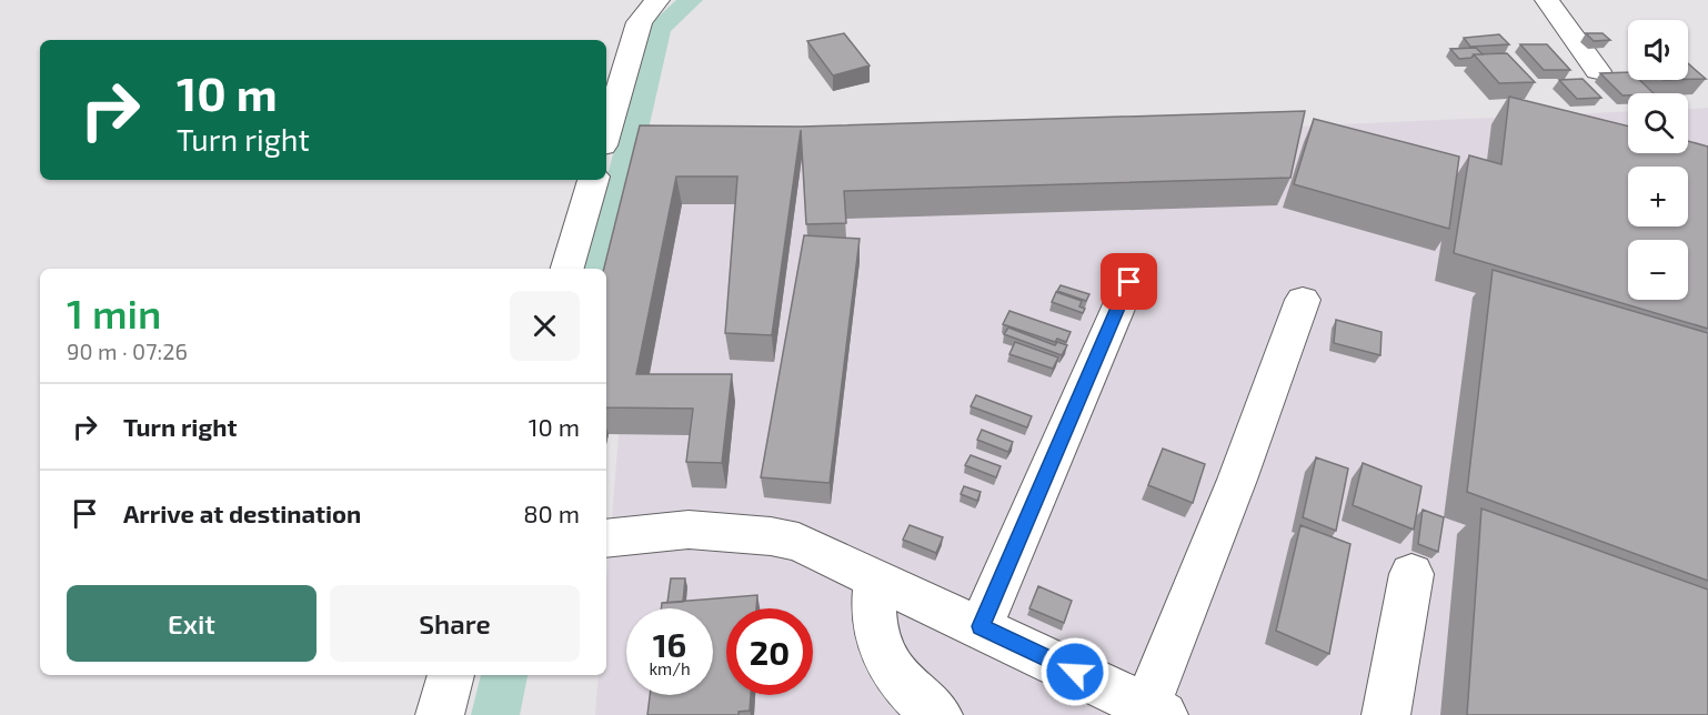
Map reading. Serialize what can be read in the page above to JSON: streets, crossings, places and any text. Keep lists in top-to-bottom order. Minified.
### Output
{"page":{"map_buttons":["+","−"],"turn":["10 m","Turn right"],"heading":["1 min","90 m · 07:26"],"list":[{"name":"Turn right","value":"10 m"},{"name":"Arrive at destination","value":"80 m"}],"buttons":["Exit","Share"],"speed":"16 km/h","limit":"20"}}
